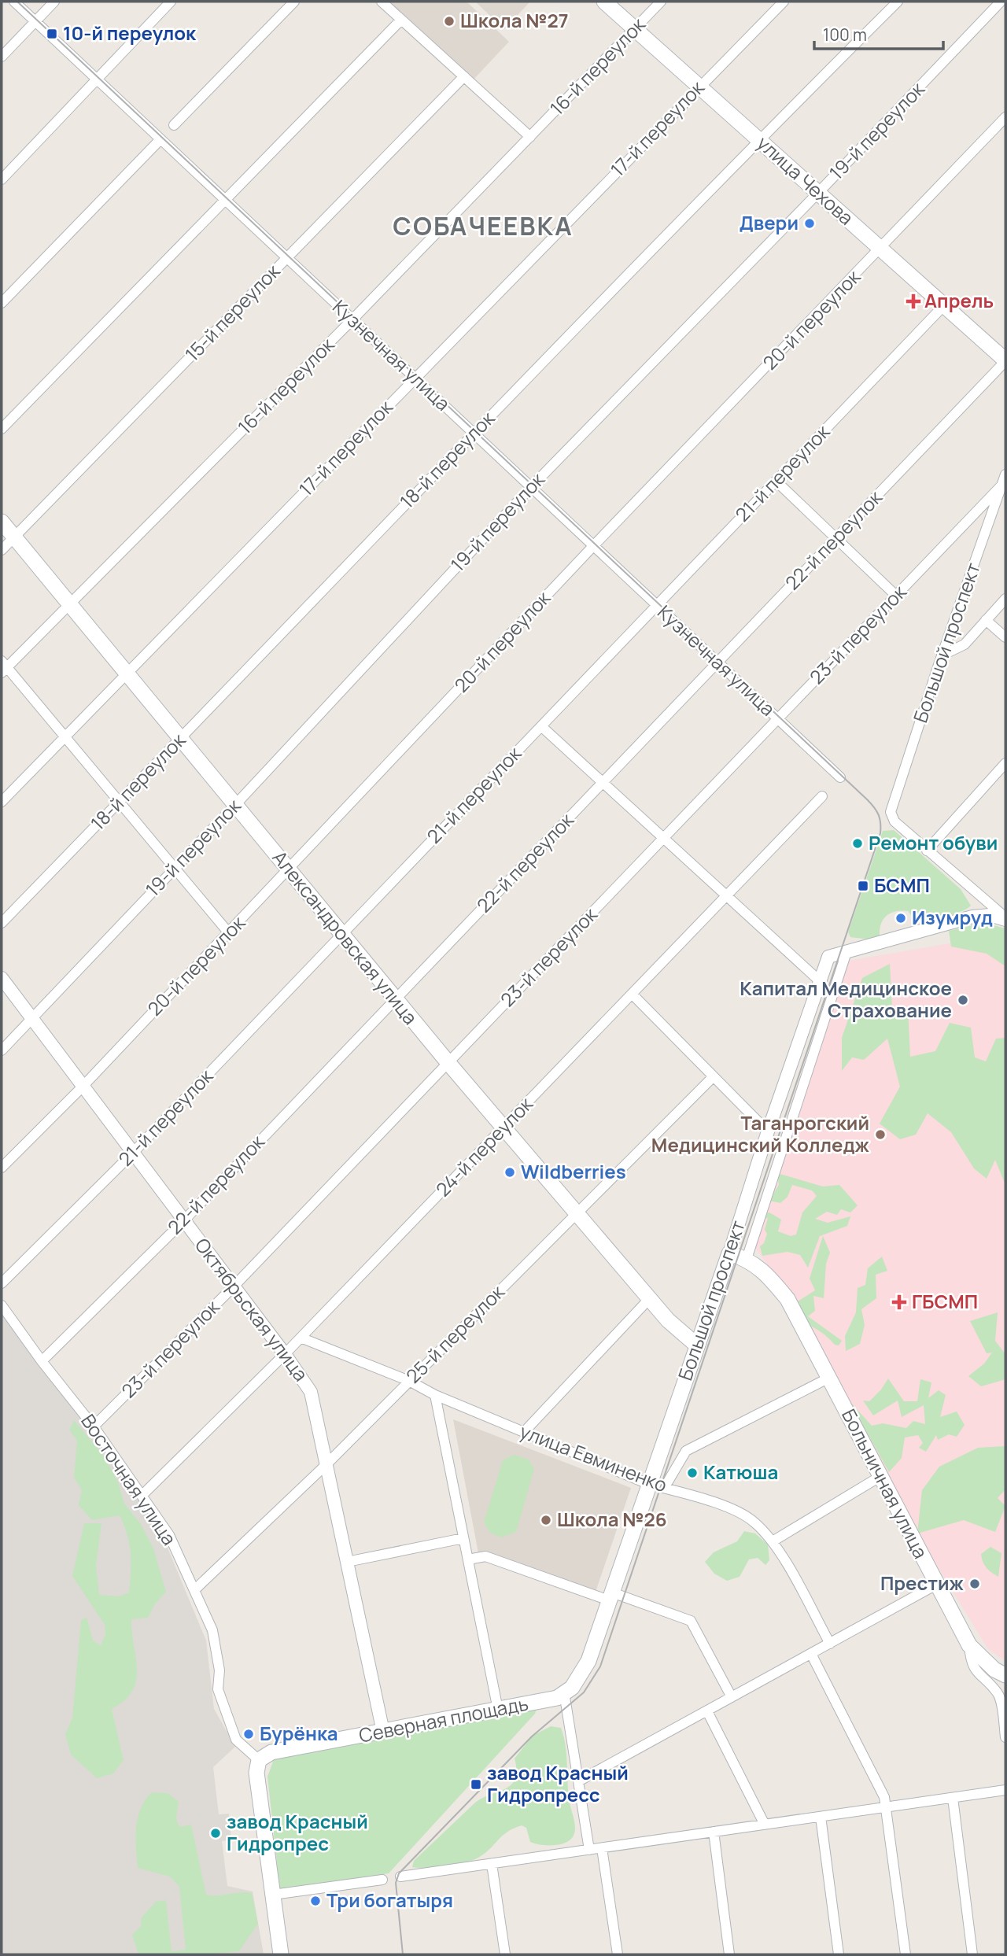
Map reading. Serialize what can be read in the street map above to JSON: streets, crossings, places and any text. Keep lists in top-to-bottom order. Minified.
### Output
{"streets":{"main road":["улица Чехова","Большой проспект","Александровская улица","Больничная улица","Северная площадь"],"street":["16-й переулок","17-й переулок","19-й переулок","15-й переулок","20-й переулок","Кузнечная улица","18-й переулок","21-й переулок","22-й переулок","23-й переулок","24-й переулок","Октябрьская улица","25-й переулок","улица Евминенко","Восточная улица"]},"crossings":[["16-й переулок","улица Чехова"],["16-й переулок","Кузнечная улица"],["16-й переулок","Александровская улица"],["17-й переулок","улица Чехова"],["17-й переулок","Кузнечная улица"],["17-й переулок","Александровская улица"],["19-й переулок","улица Чехова"],["19-й переулок","Кузнечная улица"],["19-й переулок","Александровская улица"],["19-й переулок","Октябрьская улица"],["улица Чехова","20-й переулок"],["улица Чехова","18-й переулок"],["улица Чехова","21-й переулок"],["улица Чехова","22-й переулок"],["15-й переулок","Кузнечная улица"],["15-й переулок","Александровская улица"],["20-й переулок","Кузнечная улица"],["20-й переулок","Александровская улица"],["20-й переулок","Октябрьская улица"],["Кузнечная улица","18-й переулок"],["Кузнечная улица","21-й переулок"],["Кузнечная улица","22-й переулок"],["Кузнечная улица","23-й переулок"],["18-й переулок","Александровская улица"],["21-й переулок","Александровская улица"],["21-й переулок","Октябрьская улица"],["22-й переулок","Александровская улица"],["22-й переулок","Октябрьская улица"],["22-й переулок","Восточная улица"],["23-й переулок","Большой проспект"],["23-й переулок","Александровская улица"],["23-й переулок","Октябрьская улица"],["23-й переулок","Восточная улица"],["Большой проспект","Александровская улица"],["Большой проспект","улица Евминенко"],["Большой проспект","Больничная улица"],["Большой проспект","Северная площадь"],["Александровская улица","24-й переулок"],["Александровская улица","25-й переулок"],["24-й переулок","Октябрьская улица"],["24-й переулок","улица Евминенко"],["24-й переулок","Восточная улица"],["Октябрьская улица","25-й переулок"],["Октябрьская улица","Северная площадь"],["25-й переулок","улица Евминенко"],["25-й переулок","Восточная улица"],["Восточная улица","Северная площадь"]],"districts":["СОБАЧЕЕВКА"],"places":{"other":["Школа №27","Двери","Ремонт обуви","Изумруд","Капитал Медицинское Страхование","Таганрогский Медицинский Колледж","Wildberries","Катюша","Школа №26","Престиж","Бурёнка","завод Красный Гидропрес","Три богатыря"],"transit":["10-й переулок","БСМП","завод Красный Гидропресс"],"health":["Апрель","ГБСМП"]},"scale_bar":"100 m"}
